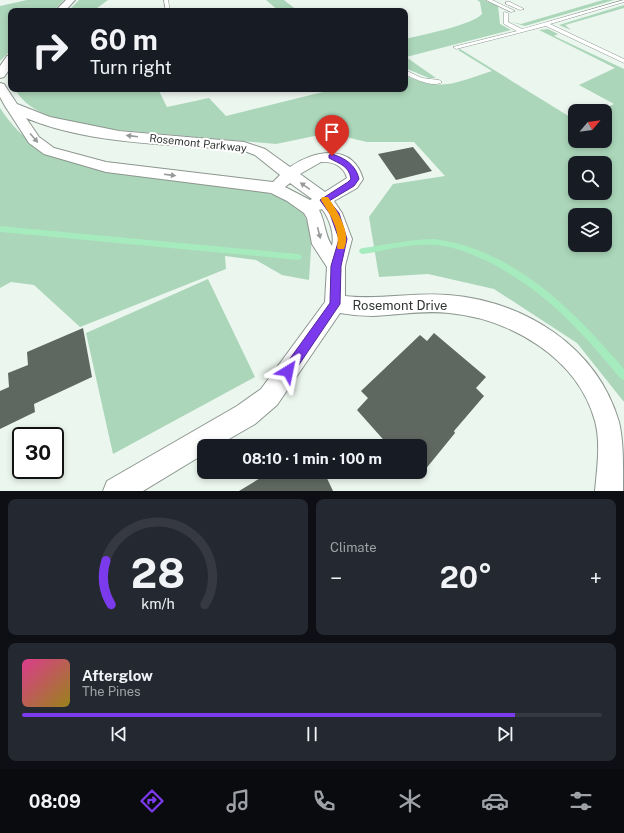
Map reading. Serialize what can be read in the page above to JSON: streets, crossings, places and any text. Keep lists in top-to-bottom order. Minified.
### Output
{"streets":{"street":["Rosemont Parkway","Rosemont Drive"]},"crossings":[["Rosemont Parkway","Rosemont Drive"]],"north":"top right","page":{"turn":["60 m","Turn right"],"limit":"30","trip":"08:10 · 1 min · 100 m","tile":"Climate","heat":["−","20°","+"],"song":["Afterglow","The Pines"],"tabs":"08:09","gauge":["28","km/h"]}}
